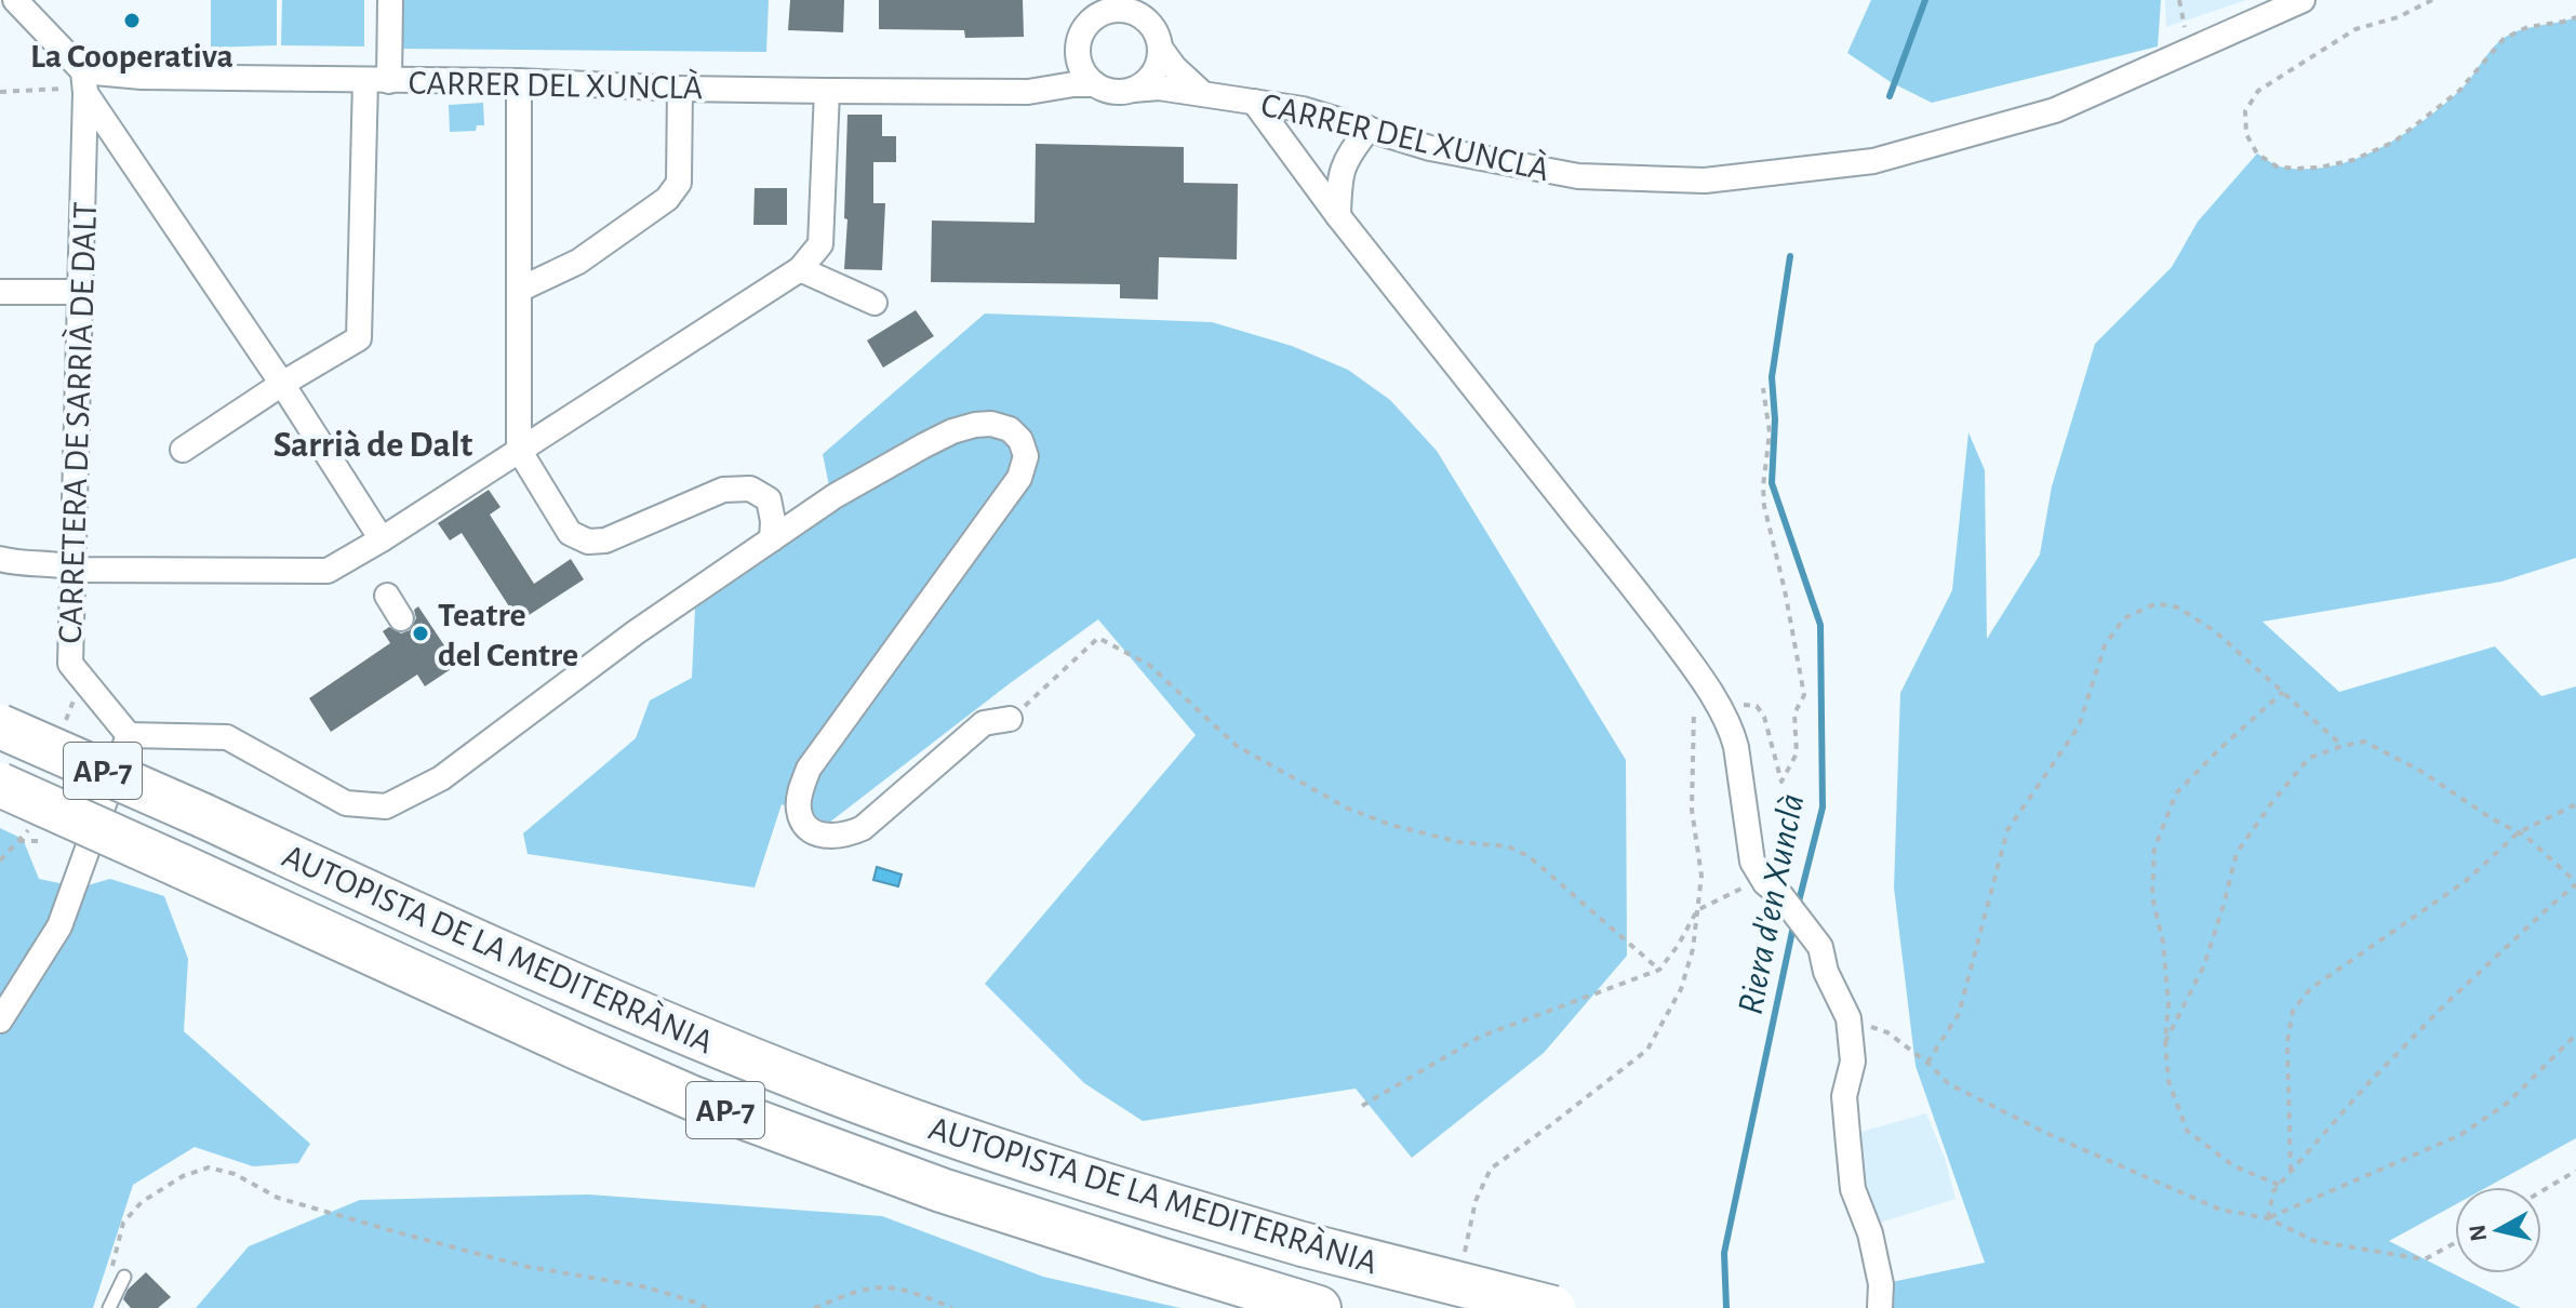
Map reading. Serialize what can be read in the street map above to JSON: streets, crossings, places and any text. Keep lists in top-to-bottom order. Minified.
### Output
{"streets":{"highway":["AP-7","AUTOPISTA DE LA MEDITERRÀNIA"],"street":["CARRER DEL XUNCLÀ","CARRETERA DE SARRIÀ DE DALT"]},"crossings":[["CARRER DEL XUNCLÀ","CARRETERA DE SARRIÀ DE DALT"]],"districts":["Sarrià de Dalt"],"water":["Riera d'en Xunclà"],"places":["La Cooperativa","Teatre del Centre"],"north":"left"}
